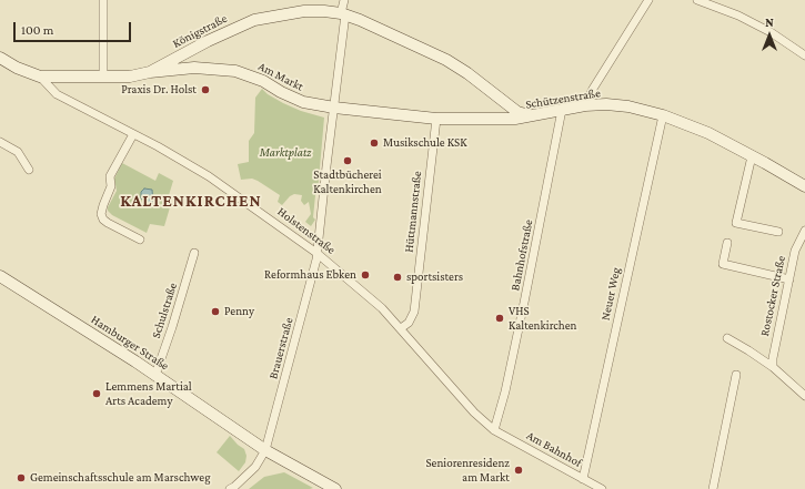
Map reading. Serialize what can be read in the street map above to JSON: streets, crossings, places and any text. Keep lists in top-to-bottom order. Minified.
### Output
{"streets":{"main road":["Königstraße","Am Markt","Schützenstraße","Holstenstraße","Hamburger Straße"],"street":["Hüttmannstraße","Bahnhofstraße","Neuer Weg","Rostocker Straße","Schulstraße","Brauerstraße","Am Bahnhof"]},"crossings":[["Königstraße","Am Markt"],["Königstraße","Schützenstraße"],["Königstraße","Holstenstraße"],["Am Markt","Schützenstraße"],["Schützenstraße","Hüttmannstraße"],["Schützenstraße","Bahnhofstraße"],["Schützenstraße","Neuer Weg"],["Hüttmannstraße","Holstenstraße"],["Holstenstraße","Bahnhofstraße"],["Holstenstraße","Brauerstraße"],["Holstenstraße","Am Bahnhof"],["Bahnhofstraße","Am Bahnhof"],["Neuer Weg","Am Bahnhof"],["Schulstraße","Hamburger Straße"],["Hamburger Straße","Brauerstraße"]],"districts":["KALTENKIRCHEN"],"parks":["Marktplatz"],"places":["Praxis Dr. Holst","Musikschule KSK","Stadtbücherei Kaltenkirchen","Reformhaus Ebken","sportsisters","Penny","VHS Kaltenkirchen","Lemmens Martial Arts Academy","Seniorenresidenz am Markt","Gemeinschaftsschule am Marschweg"],"scale_bar":"100 m","north":"top"}
